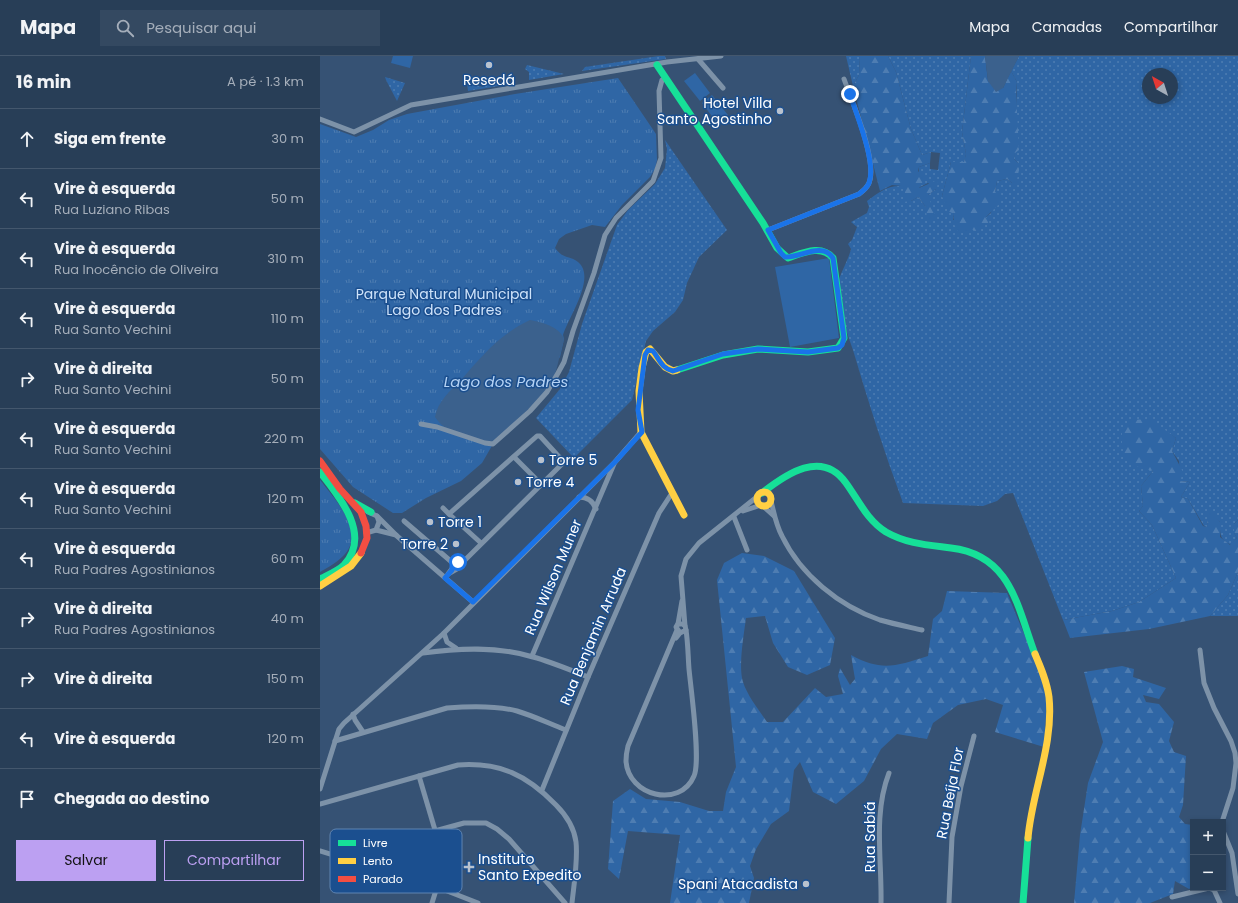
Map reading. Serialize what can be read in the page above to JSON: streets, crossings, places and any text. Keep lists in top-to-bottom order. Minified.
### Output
{"streets":{"street":["Rua Wilson Muner","Rua Benjamin Arruda","Rua Beíja Flor","Rua Sabiá"]},"water":["Lago dos Padres"],"parks":["Parque Natural Municipal Lago dos Padres"],"places":{"other":["Resedá","Hotel Villa Santo Agostinho","Torre 5","Torre 4","Torre 1","Torre 2","Spani Atacadista"],"health":["Instituto Santo Expedito"]},"legend":["Livre","Lento","Parado"],"north":"top left","page":{"header":"Mapa","search":"Pesquisar aqui","nav":["Mapa","Camadas","Compartilhar"],"heading":["16 min","A pé · 1.3 km"],"list":[["Siga em frente","30 m"],["Vire à esquerda","Rua Luziano Ribas","50 m"],["Vire à esquerda","Rua Inocêncio de Oliveira","310 m"],["Vire à esquerda","Rua Santo Vechini","110 m"],["Vire à direita","Rua Santo Vechini","50 m"],["Vire à esquerda","Rua Santo Vechini","220 m"],["Vire à esquerda","Rua Santo Vechini","120 m"],["Vire à esquerda","Rua Padres Agostinianos","60 m"],["Vire à direita","Rua Padres Agostinianos","40 m"],["Vire à direita","150 m"],["Vire à esquerda","120 m"],"Chegada ao destino"],"map_buttons":["+","−"],"buttons":["Salvar","Compartilhar"]}}
